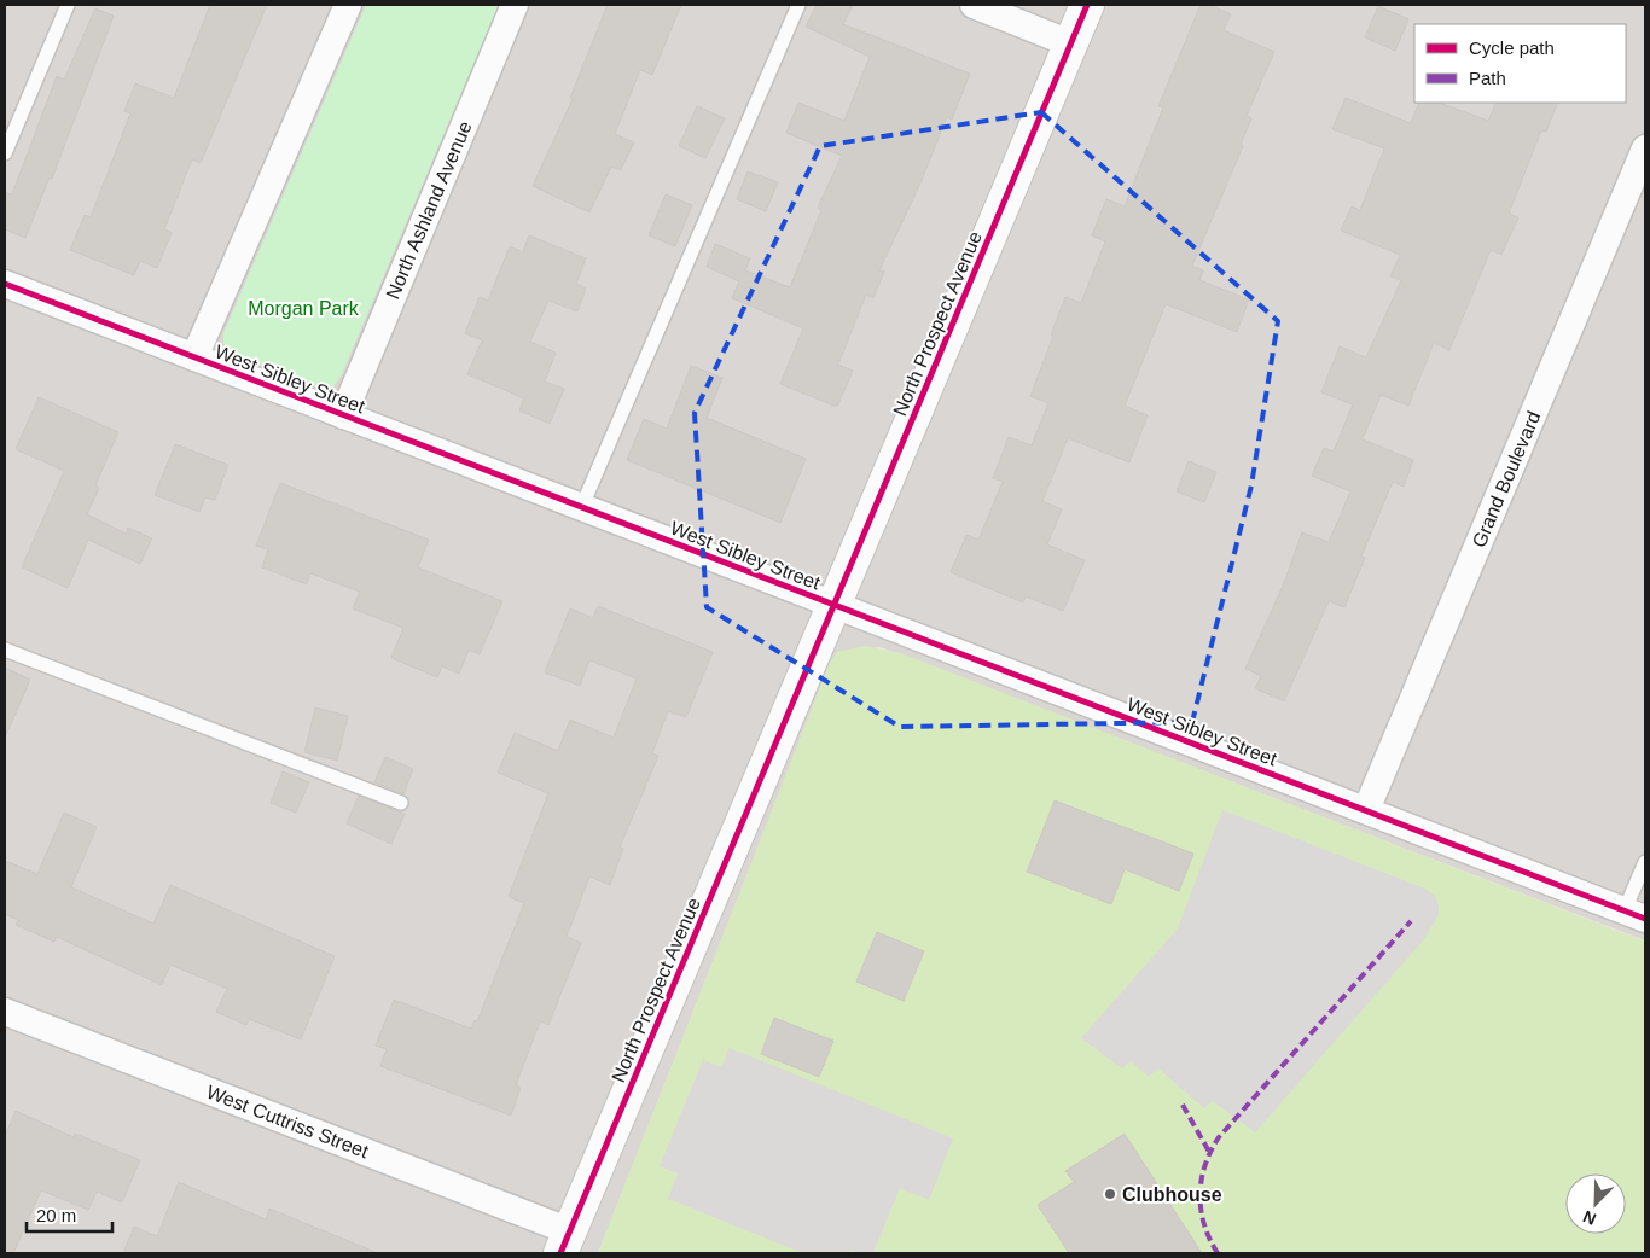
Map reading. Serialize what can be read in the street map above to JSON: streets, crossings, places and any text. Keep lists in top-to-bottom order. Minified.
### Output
{"streets":{"street":["North Ashland Avenue","North Prospect Avenue","West Sibley Street","Grand Boulevard","West Cuttriss Street"]},"crossings":[["North Ashland Avenue","West Sibley Street"],["North Prospect Avenue","West Sibley Street"],["North Prospect Avenue","West Cuttriss Street"],["West Sibley Street","Grand Boulevard"]],"parks":["Morgan Park"],"places":["Clubhouse"],"legend":["Cycle path","Path"],"scale_bar":"20 m","north":"bottom left"}
